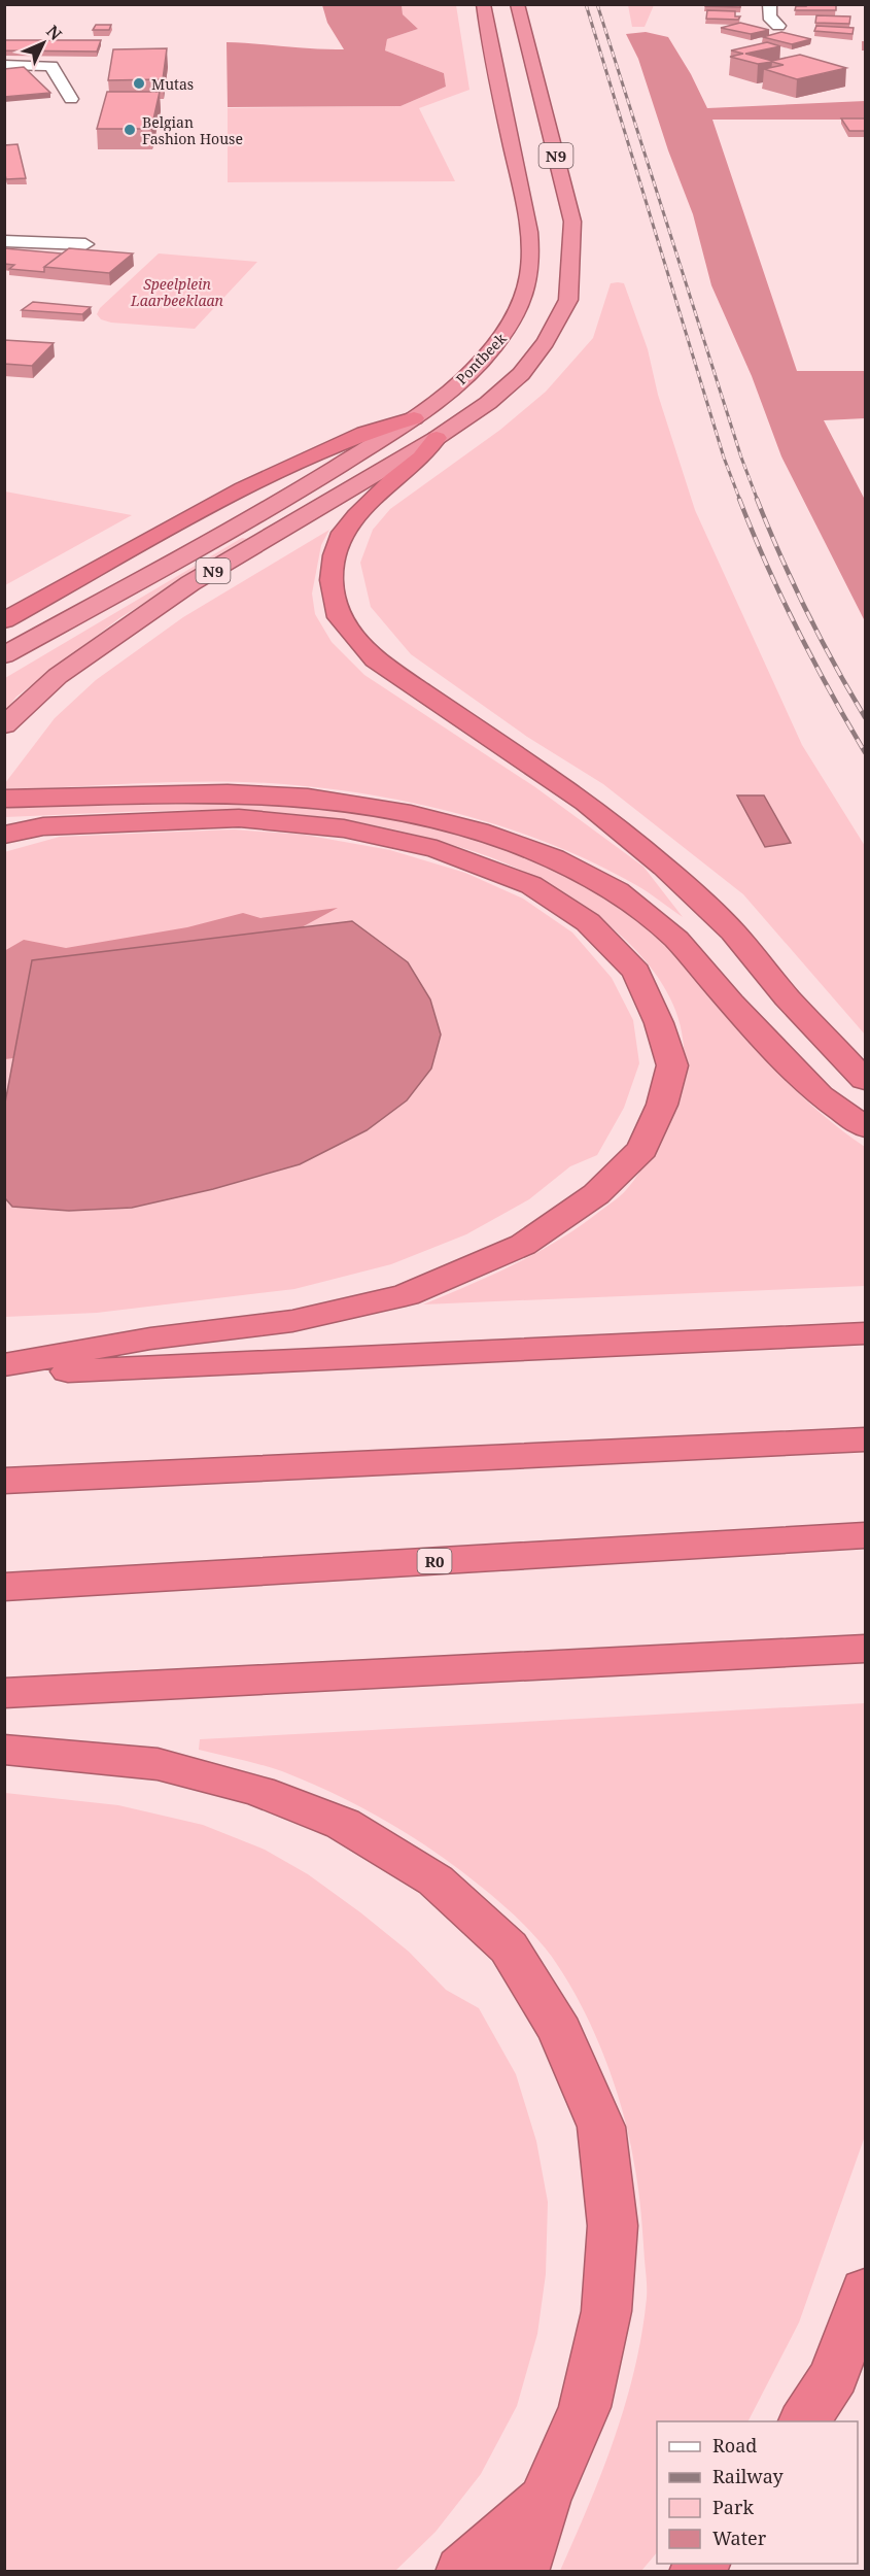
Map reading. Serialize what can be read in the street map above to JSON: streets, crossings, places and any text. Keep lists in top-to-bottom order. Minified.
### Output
{"streets":{"highway":["N9","Pontbeek","R0"]},"parks":["Speelplein Laarbeeklaan"],"places":["Mutas","Belgian Fashion House"],"legend":["Road","Railway","Park","Water"],"north":"top right"}
